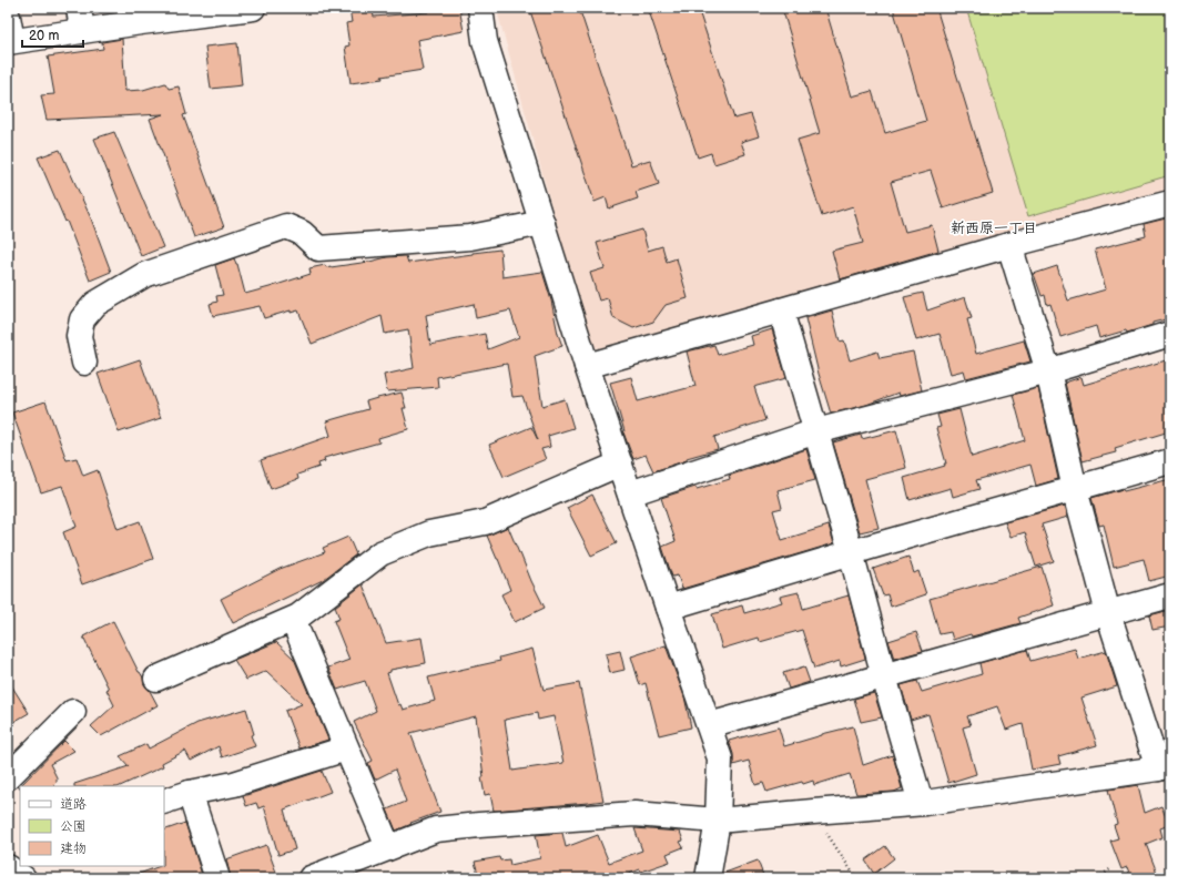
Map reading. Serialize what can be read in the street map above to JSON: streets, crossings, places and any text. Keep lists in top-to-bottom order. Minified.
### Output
{"districts":["新西原一丁目"],"legend":["道路","公園","建物"],"scale_bar":"20 m"}
